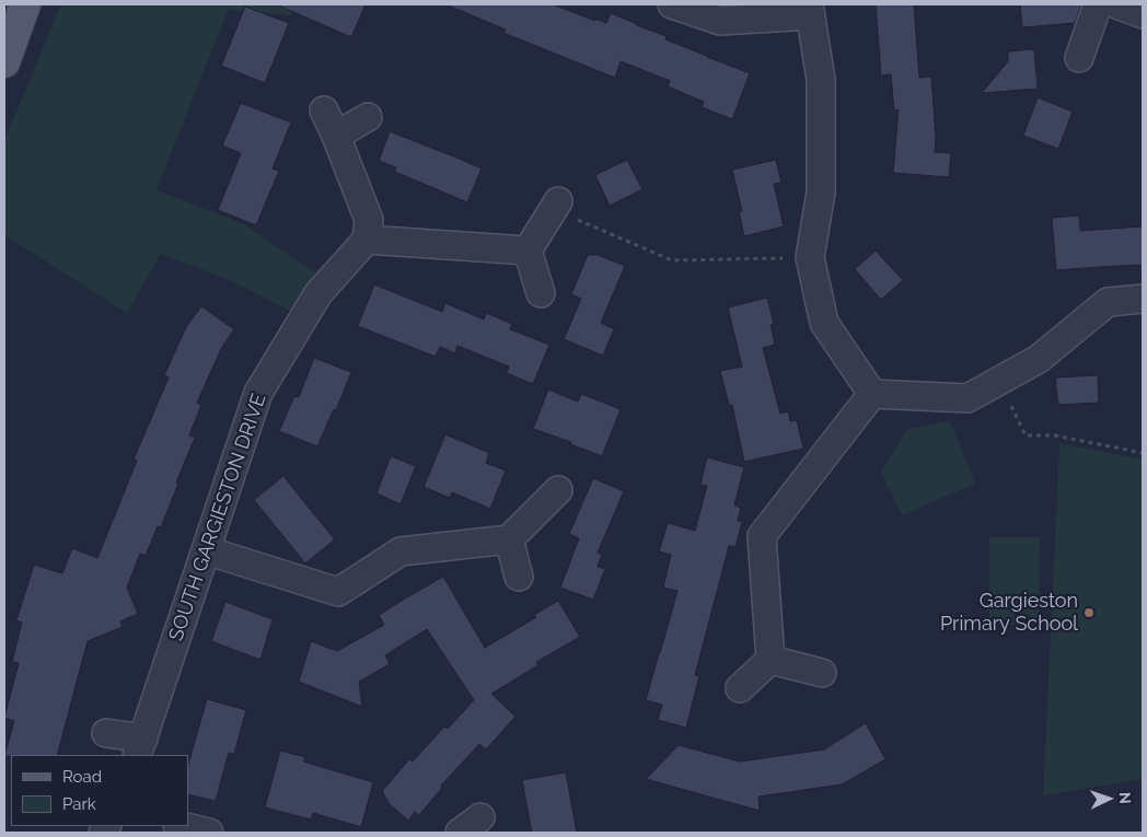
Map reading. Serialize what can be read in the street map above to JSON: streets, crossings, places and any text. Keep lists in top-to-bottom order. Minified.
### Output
{"streets":{"street":["SOUTH GARGIESTON DRIVE"]},"places":["Gargieston Primary School"],"legend":["Road","Park"],"north":"right"}
